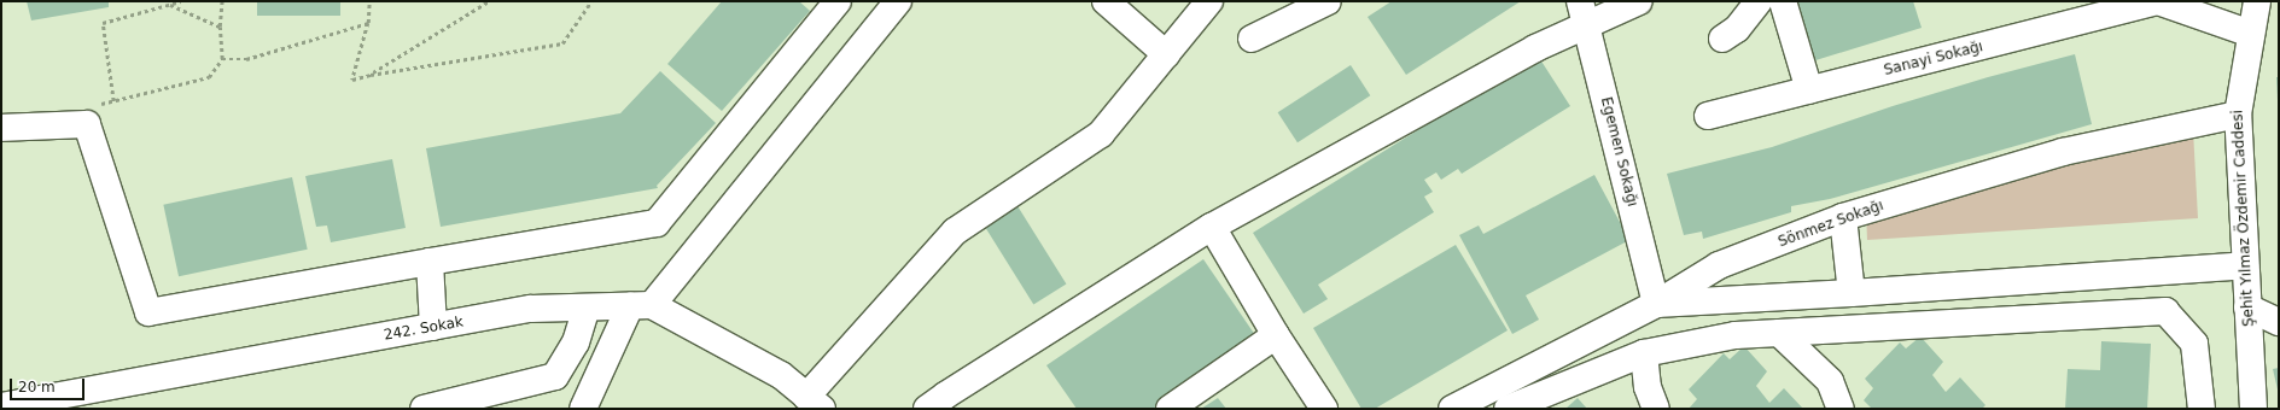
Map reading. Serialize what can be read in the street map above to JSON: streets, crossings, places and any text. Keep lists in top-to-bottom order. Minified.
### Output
{"streets":{"street":["Sanayi Sokağı","Egemen Sokağı","Şehit Yılmaz Özdemir Caddesi","Sönmez Sokağı","242. Sokak"]},"crossings":[["Egemen Sokağı","Sönmez Sokağı"],["Şehit Yılmaz Özdemir Caddesi","Sönmez Sokağı"]],"scale_bar":"20 m"}
